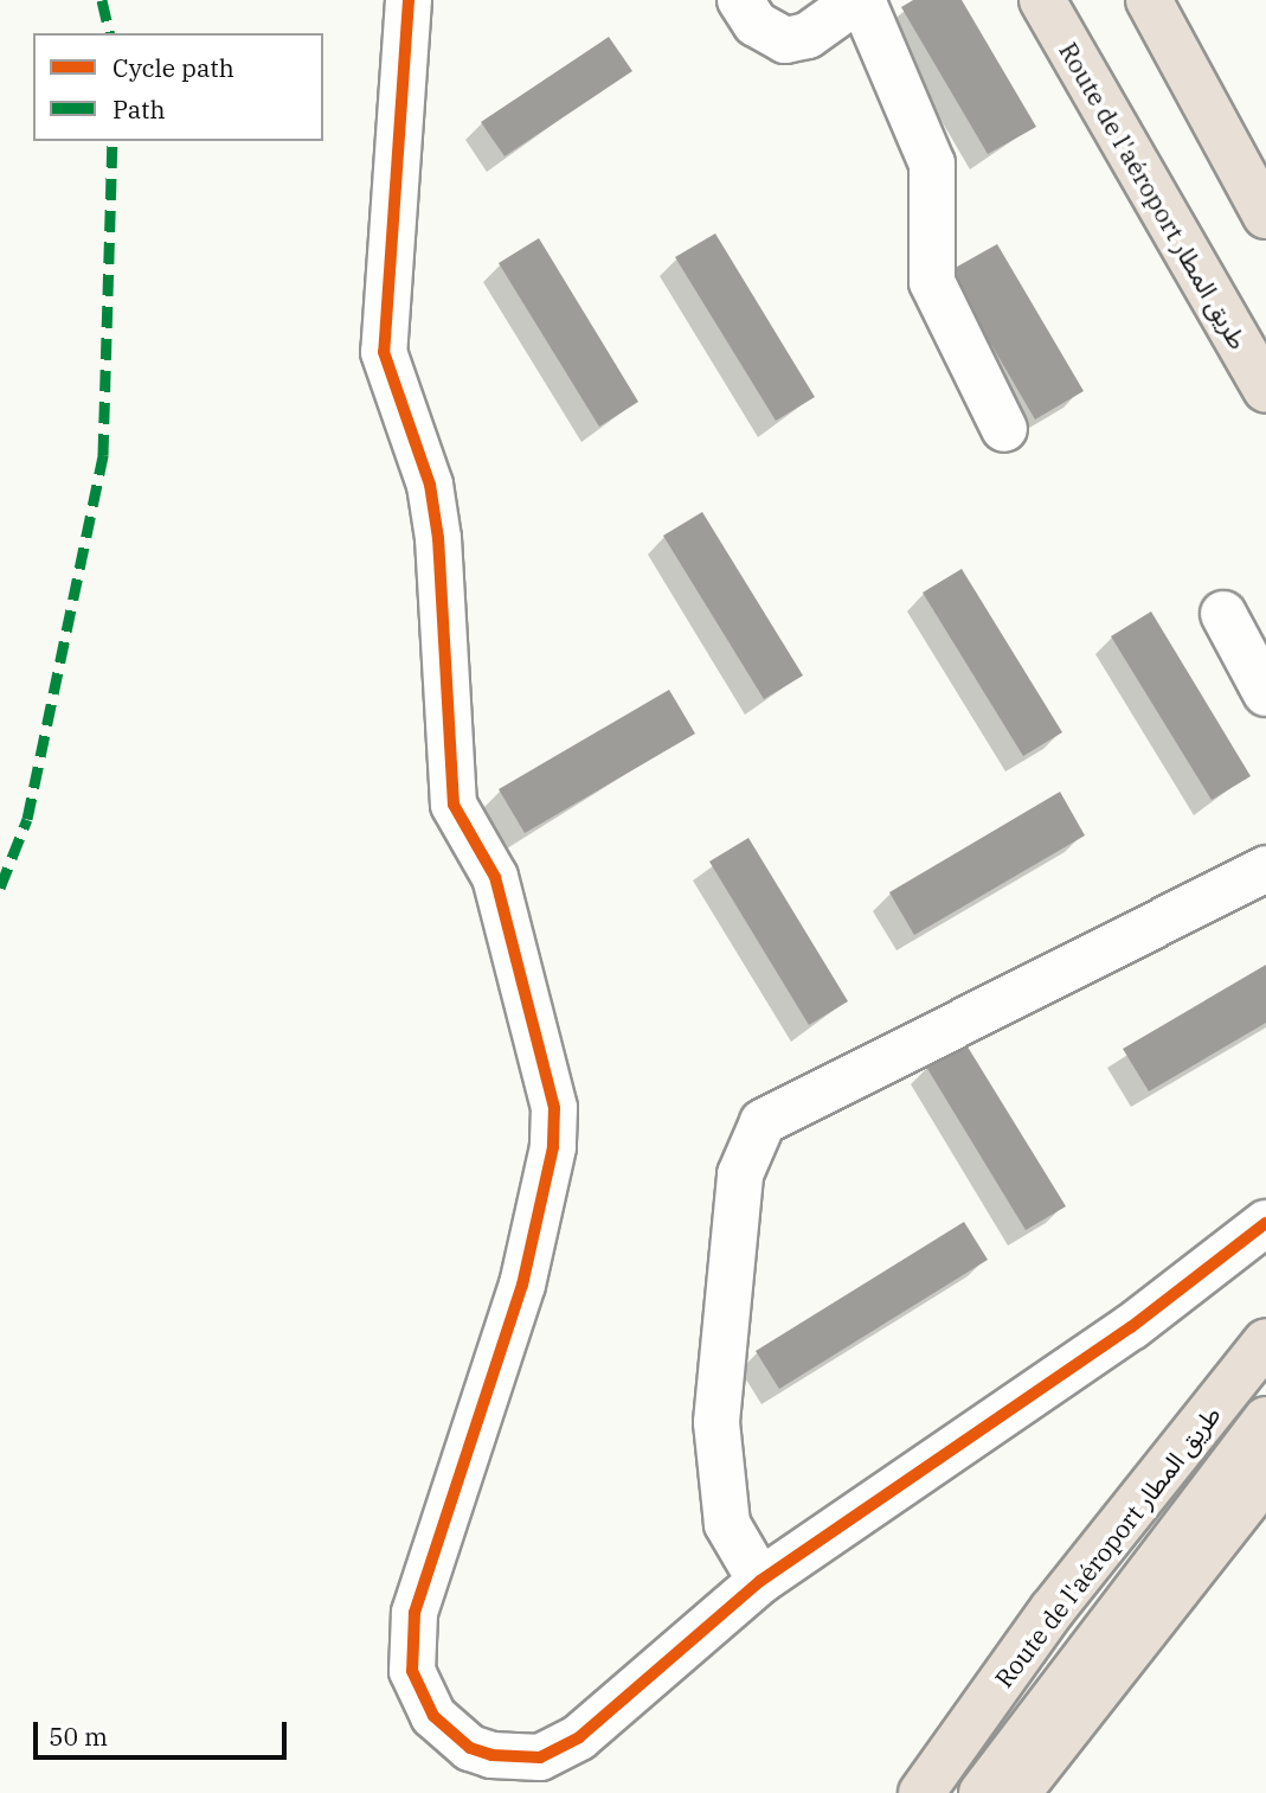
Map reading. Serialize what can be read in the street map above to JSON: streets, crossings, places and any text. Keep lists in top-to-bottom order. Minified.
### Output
{"streets":{"highway":["Route de l'aéroport طريق المطار"]},"legend":["Cycle path","Path"],"scale_bar":"50 m"}
